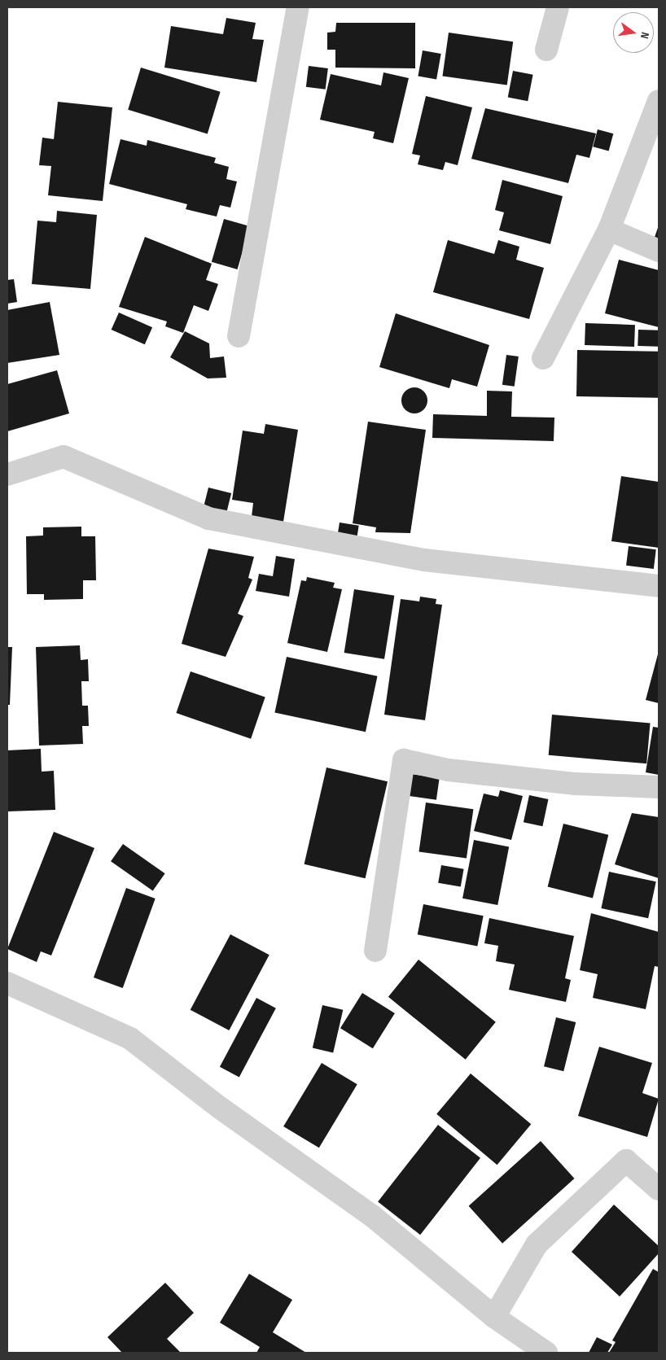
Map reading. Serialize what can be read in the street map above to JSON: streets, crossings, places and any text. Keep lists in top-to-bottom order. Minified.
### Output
{"north":"right"}
